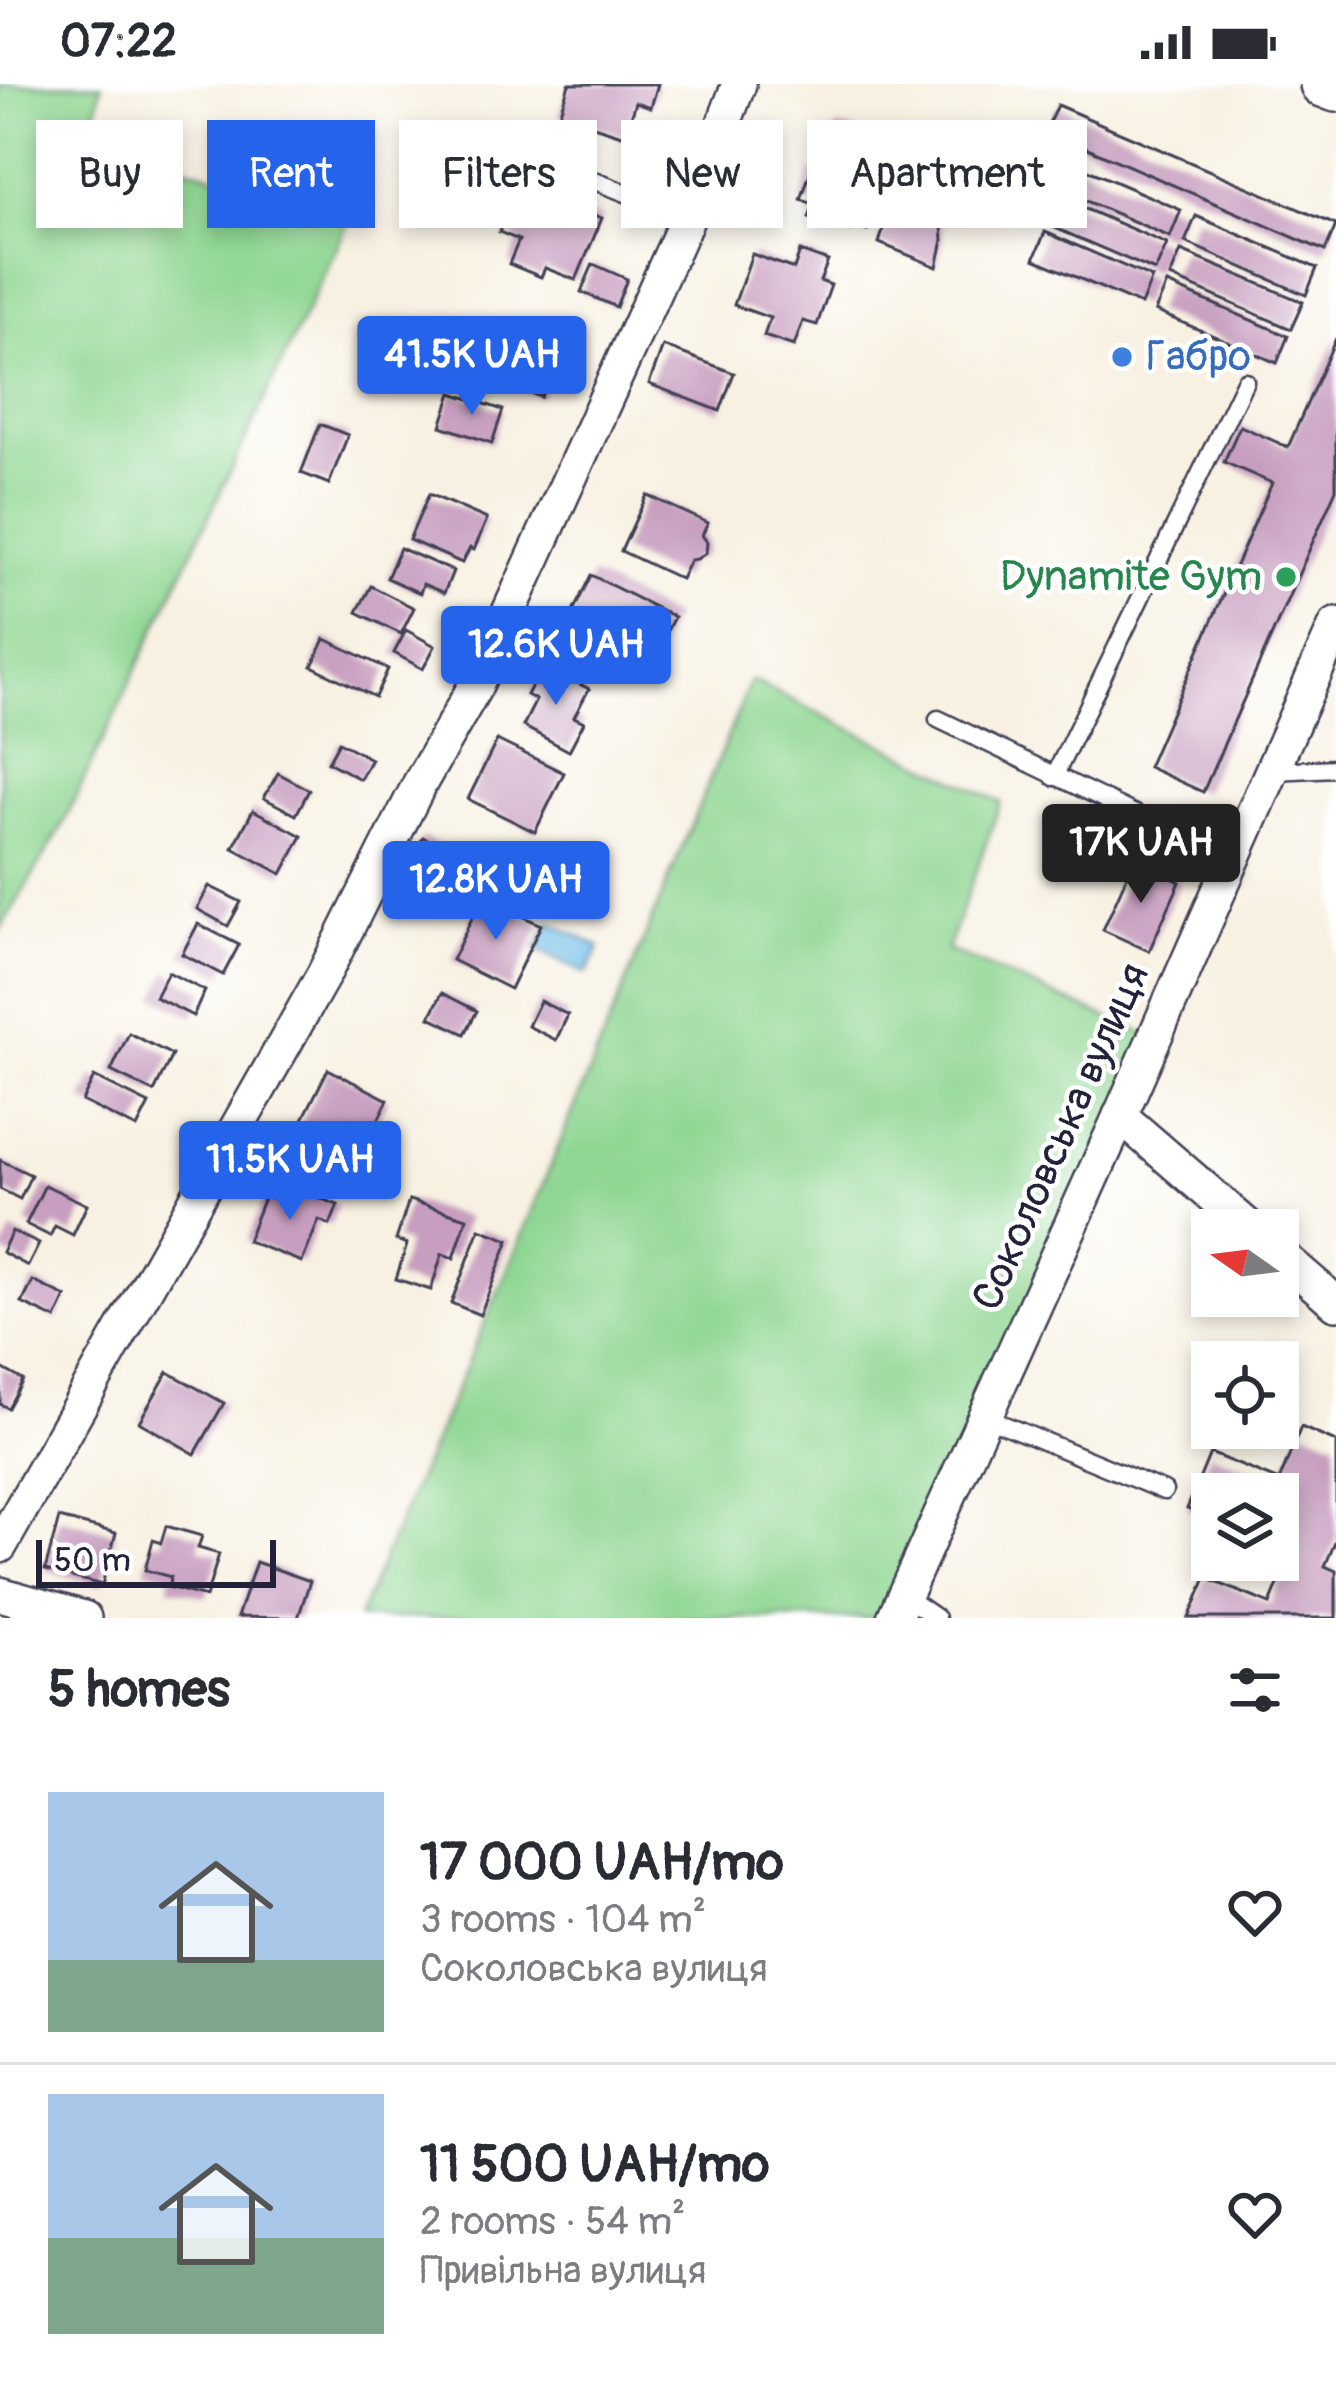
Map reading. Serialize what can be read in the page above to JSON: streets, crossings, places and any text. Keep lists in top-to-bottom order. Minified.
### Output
{"streets":{"street":["Соколовська вулиця"]},"places":["Габро","Dynamite Gym"],"scale_bar":"50 m","north":"left","page":{"status":"07:22","chip":["Buy","Rent","Filters","New","Apartment"],"price":["41.5K UAH","12.6K UAH","17K UAH","12.8K UAH","11.5K UAH"],"scale":"50 m","heading":"5 homes","list":[{"name":"17 000 UAH/mo","note":"3 rooms · 104 m² · Соколовська вулиця"},{"name":"11 500 UAH/mo","note":"2 rooms · 54 m² · Привільна вулиця"}]}}
